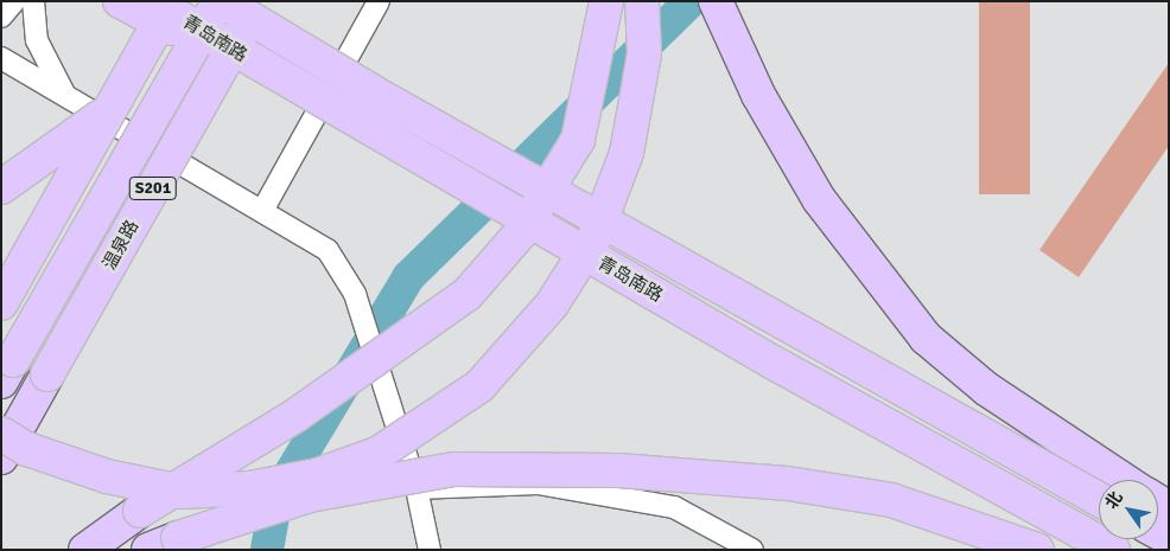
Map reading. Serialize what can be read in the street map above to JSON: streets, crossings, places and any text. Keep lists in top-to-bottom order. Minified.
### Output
{"streets":{"main road":["青岛南路","S201","温泉路"]},"crossings":[["青岛南路","温泉路"]],"north":"top left"}
